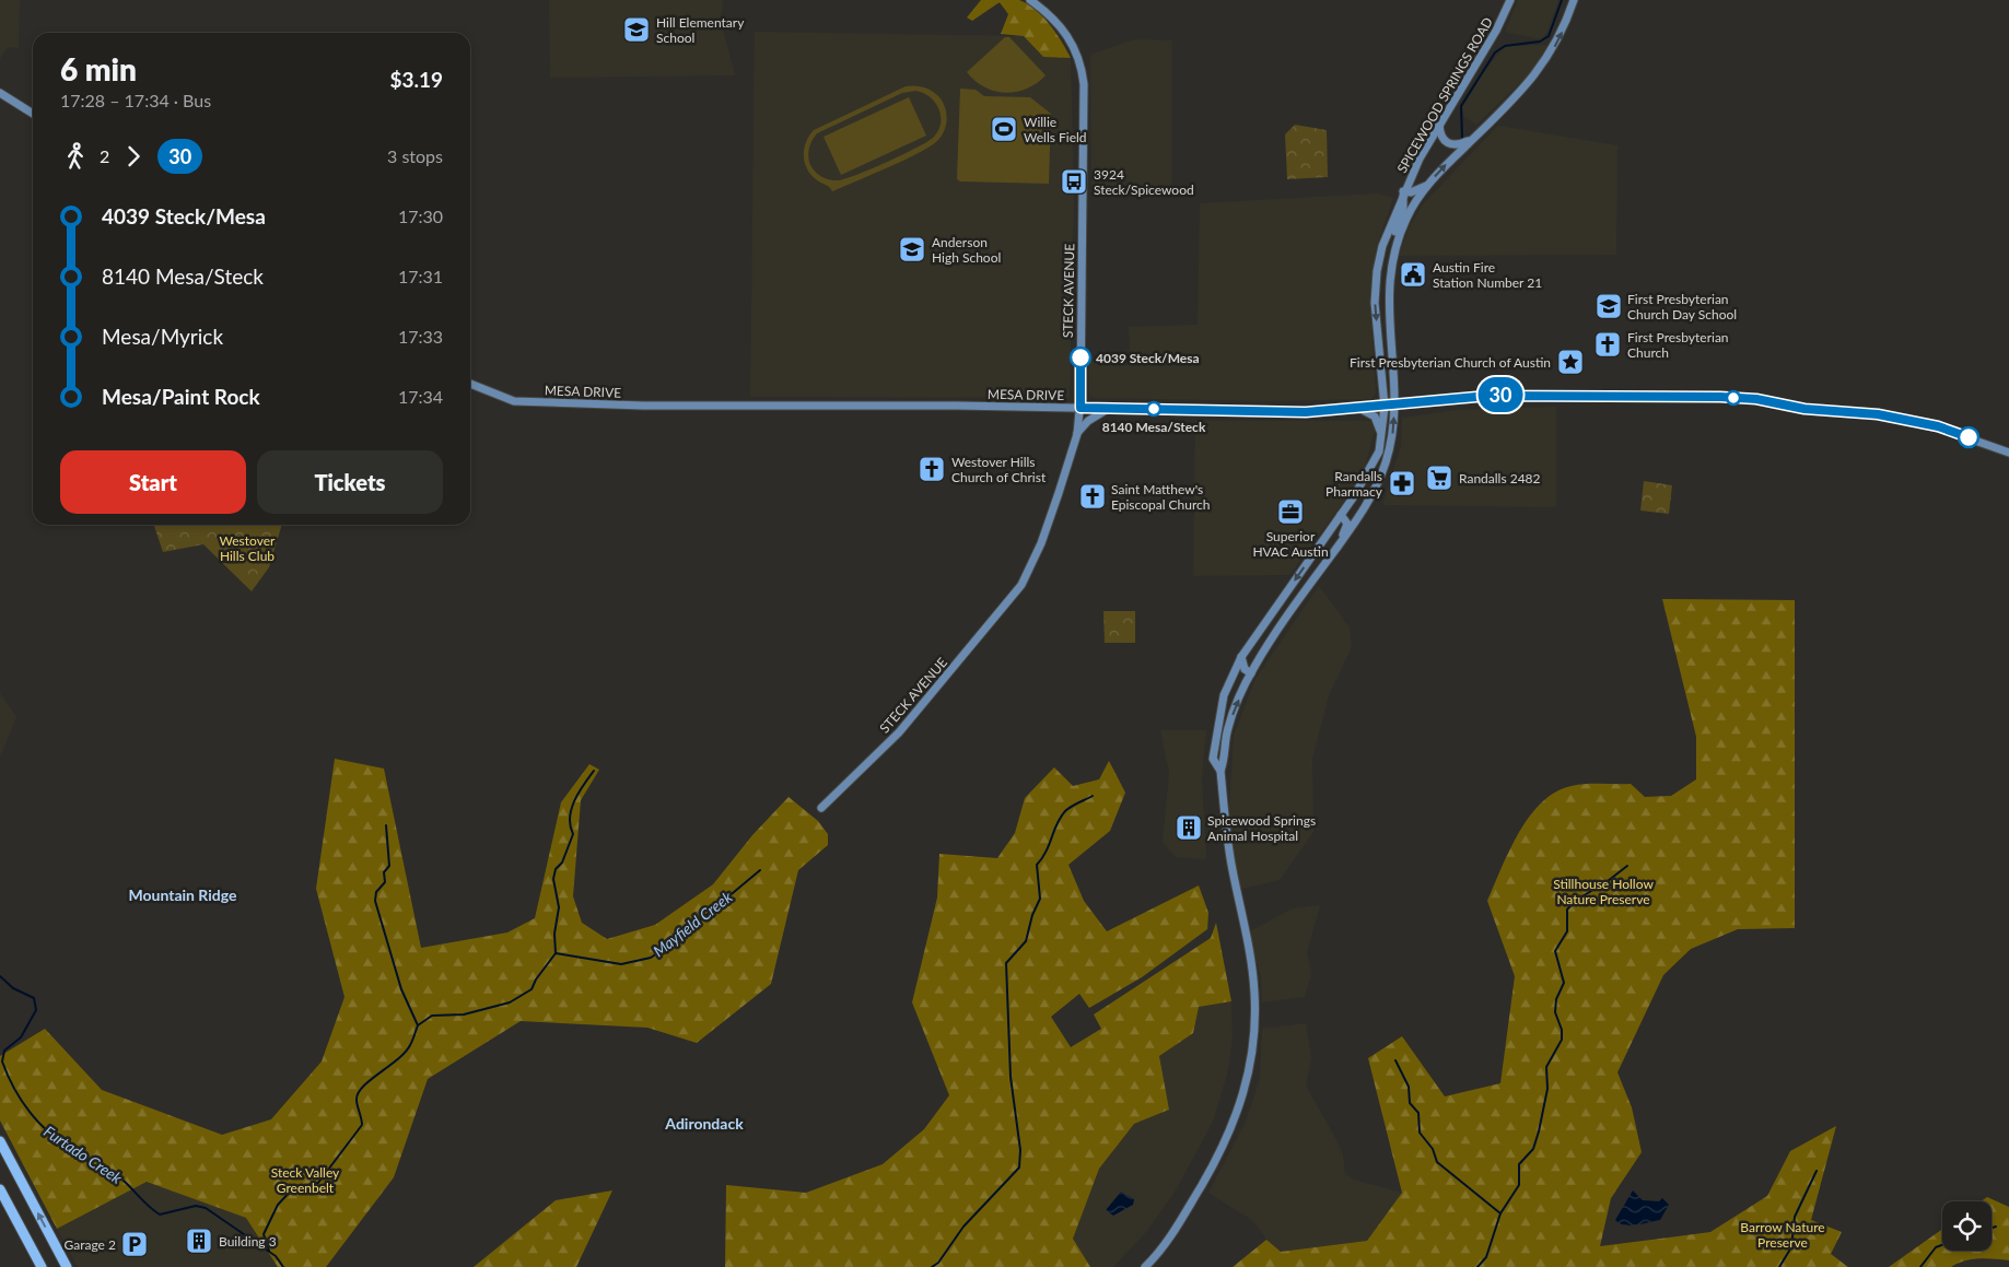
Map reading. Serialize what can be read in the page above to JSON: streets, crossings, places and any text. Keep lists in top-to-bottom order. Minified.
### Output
{"streets":{"street":["SPICEWOOD SPRINGS ROAD","STECK AVENUE","MESA DRIVE"]},"crossings":[["SPICEWOOD SPRINGS ROAD","MESA DRIVE"],["STECK AVENUE","MESA DRIVE"]],"districts":["Mountain Ridge","Adirondack"],"water":["Mayfield Creek","Furtado Creek"],"parks":["Westover Hills Club","Stillhouse Hollow Nature Preserve","Steck Valley Greenbelt","Barrow Nature Preserve"],"places":{"school or university":["Hill Elementary School","Anderson High School","First Presbyterian Church Day School"],"sports":["Willie Wells Field"],"bus stop":["3924 Steck/Spicewood"],"public building":["Austin Fire Station Number 21"],"church":["First Presbyterian Church","Westover Hills Church of Christ","Saint Matthew's Episcopal Church"],"other":["4039 Steck/Mesa","8140 Mesa/Steck"],"place":["First Presbyterian Church of Austin"],"supermarket":["Randalls 2482"],"pharmacy":["Randalls Pharmacy"],"office":["Superior HVAC Austin"],"building":["Spicewood Springs Animal Hospital","Building 3"],"parking":["Garage 2"]},"lines":["bus line 30"],"page":{"on_map":"30","heading":["6 min","17:28 – 17:34 · Bus","$3.19"],"legs":["2","30","3 stops"],"list":[{"name":"4039 Steck/Mesa","value":"17:30"},{"name":"8140 Mesa/Steck","value":"17:31"},{"name":"Mesa/Myrick","value":"17:33"},{"name":"Mesa/Paint Rock","value":"17:34"}],"buttons":["Start","Tickets"]}}
